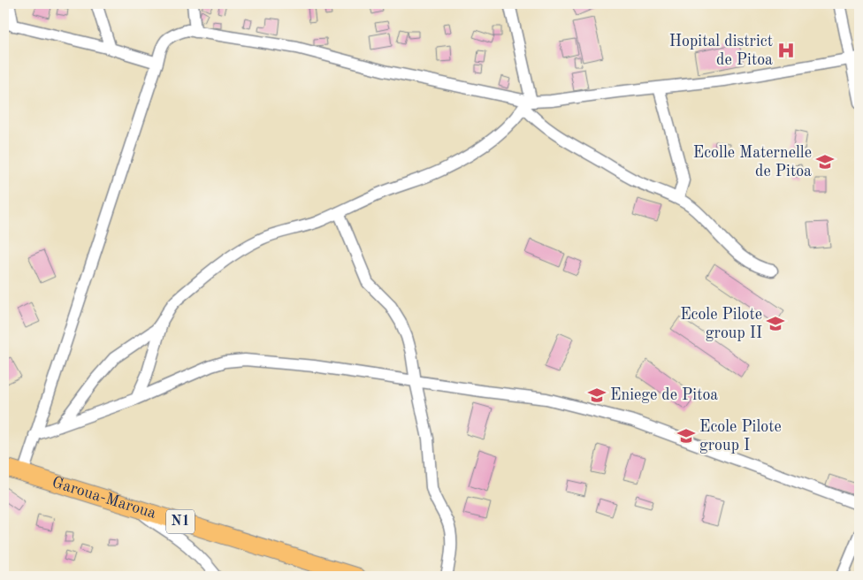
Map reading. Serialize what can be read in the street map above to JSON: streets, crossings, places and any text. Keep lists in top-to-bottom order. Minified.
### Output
{"streets":{"highway":["Garoua-Maroua","N1"]},"places":{"hospital":["Hopital district de Pitoa"],"school or university":["Ecolle Maternelle de Pitoa","Ecole Pilote group II","Eniege de Pitoa","Ecole Pilote group I"]}}
